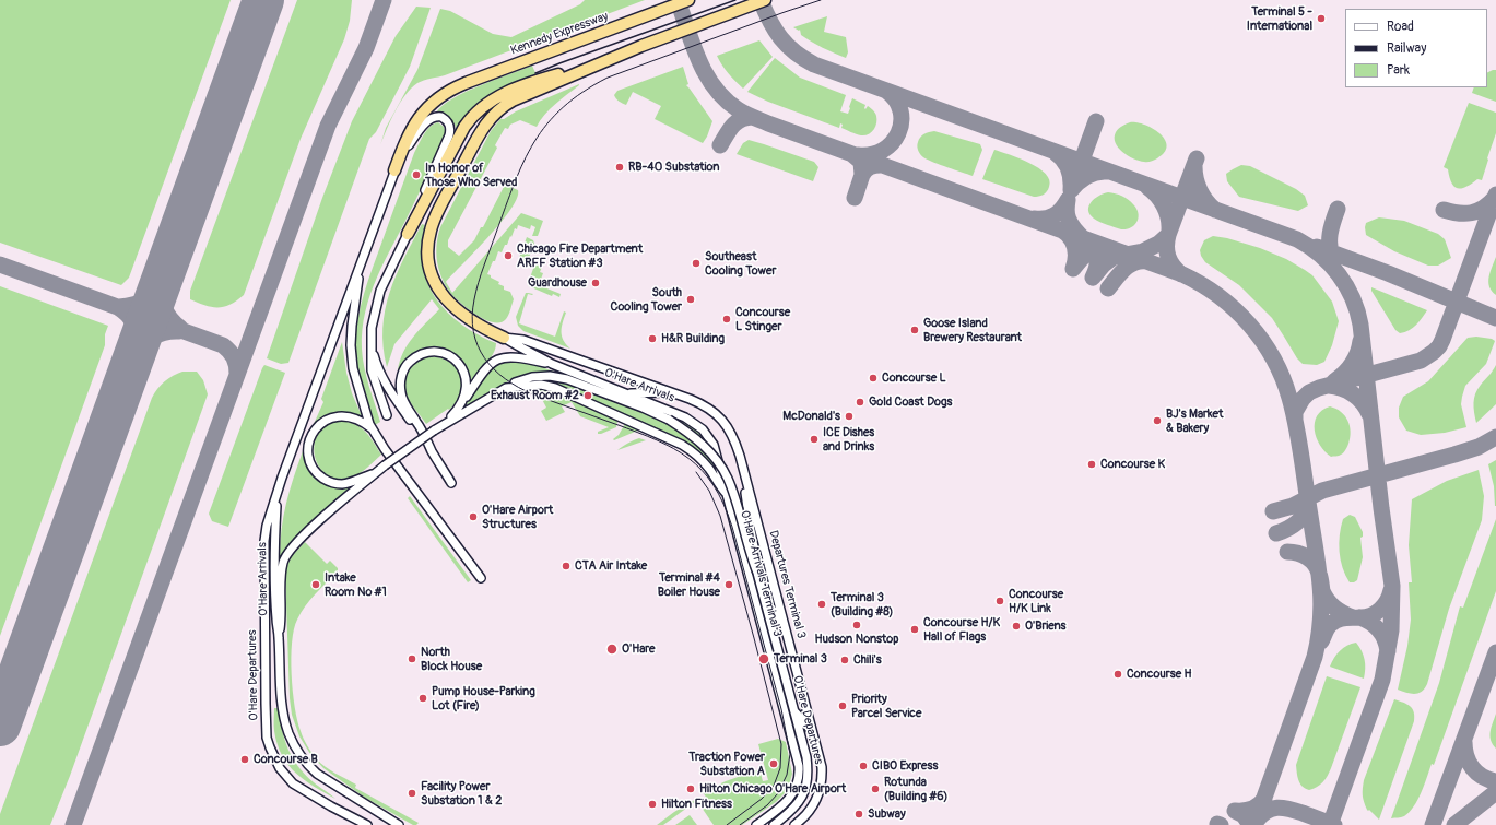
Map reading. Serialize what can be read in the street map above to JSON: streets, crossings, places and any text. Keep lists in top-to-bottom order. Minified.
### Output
{"streets":{"highway":["Kennedy Expressway"],"street":["O'Hare Arrivals","O'Hare Arrivals Terminal 3","Departures Terminal 3","O'Hare Departures"]},"crossings":[["O'Hare Arrivals","O'Hare Arrivals Terminal 3"],["O'Hare Arrivals","O'Hare Departures"],["Departures Terminal 3","O'Hare Departures"]],"places":["Terminal 5 - International","RB-40 Substation","In Honor of Those Who Served","Chicago Fire Department ARFF Station #3","Southeast Cooling Tower","Guardhouse","South Cooling Tower","Concourse L Stinger","Goose Island Brewery Restaurant","H&R Building","Concourse L","Exhaust Room #2","Gold Coast Dogs","McDonald's","BJ's Market & Bakery","ICE Dishes and Drinks","Concourse K","O'Hare Airport Structures","CTA Air Intake","Intake Room No #1","Terminal #4 Boiler House","Concourse H/K Link","Terminal 3 (Building #8)","Hudson Nonstop","O'Briens","Concourse H/K Hall of Flags","O'Hare","North Block House","Terminal 3","Chili's","Concourse H","Pump House-Parking Lot (Fire)","Priority Parcel Service","Concourse B","Traction Power Substation A","CIBO Express","Hilton Chicago O'Hare Airport","Rotunda (Building #6)","Facility Power Substation 1 & 2","Hilton Fitness","Subway"],"legend":["Road","Railway","Park"]}
